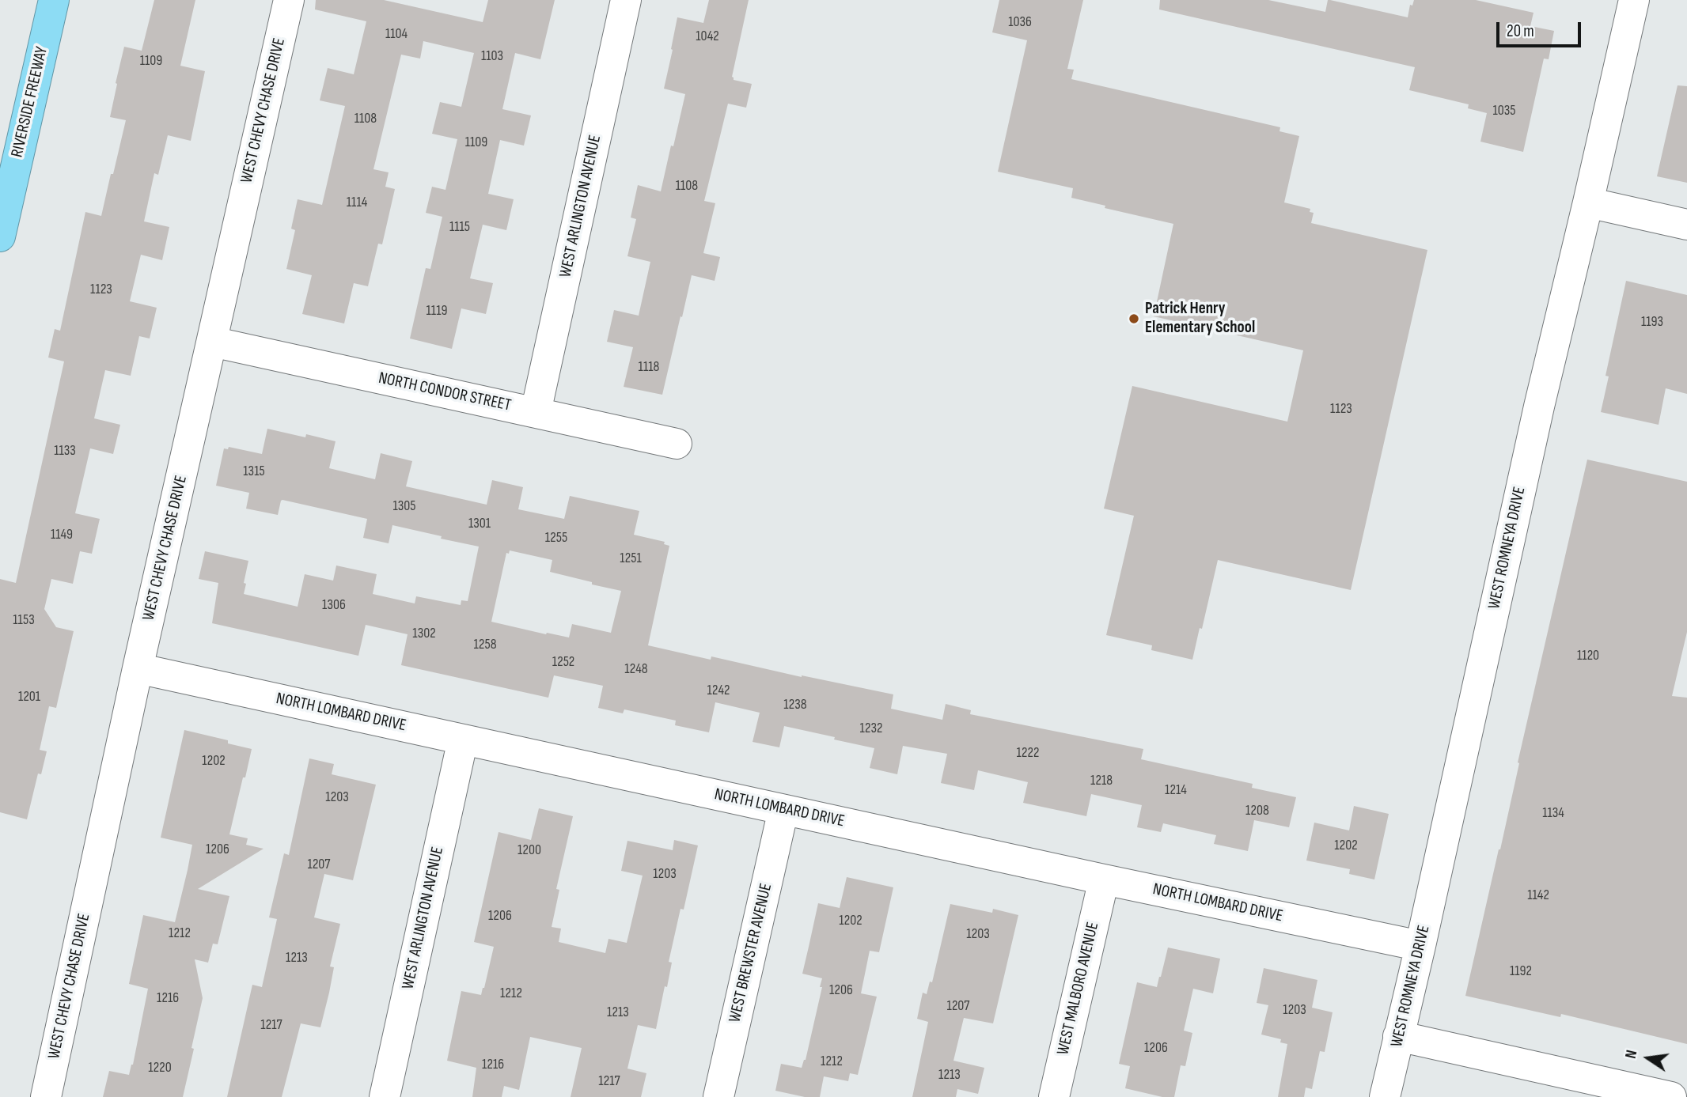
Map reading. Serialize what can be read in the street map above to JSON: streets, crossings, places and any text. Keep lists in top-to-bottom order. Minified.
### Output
{"streets":{"highway":["RIVERSIDE FREEWAY"],"street":["WEST CHEVY CHASE DRIVE","WEST ARLINGTON AVENUE","NORTH CONDOR STREET","WEST ROMNEYA DRIVE","NORTH LOMBARD DRIVE","WEST BREWSTER AVENUE","WEST MALBORO AVENUE"]},"crossings":[["WEST CHEVY CHASE DRIVE","NORTH CONDOR STREET"],["WEST CHEVY CHASE DRIVE","NORTH LOMBARD DRIVE"],["WEST ARLINGTON AVENUE","NORTH CONDOR STREET"],["WEST ARLINGTON AVENUE","NORTH LOMBARD DRIVE"],["WEST ROMNEYA DRIVE","NORTH LOMBARD DRIVE"],["NORTH LOMBARD DRIVE","WEST BREWSTER AVENUE"],["NORTH LOMBARD DRIVE","WEST MALBORO AVENUE"]],"places":["Patrick Henry Elementary School"],"house_numbers":["1036","1104","1042","1103","1109","1035","1108","1109","1108","1114","1115","1123","1119","1193","1118","1123","1133","1315","1305","1301","1149","1255","1251","1306","1153","1302","1258","1120","1252","1248","1242","1201","1238","1232","1222","1202","1218","1214","1203","1208","1134","1202","1206","1200","1207","1203","1142","1206","1202","1212","1203","1213","1192","1206","1212","1216","1207","1203","1213","1217","1206","1212","1216","1220","1213","1217"],"scale_bar":"20 m","north":"left"}
